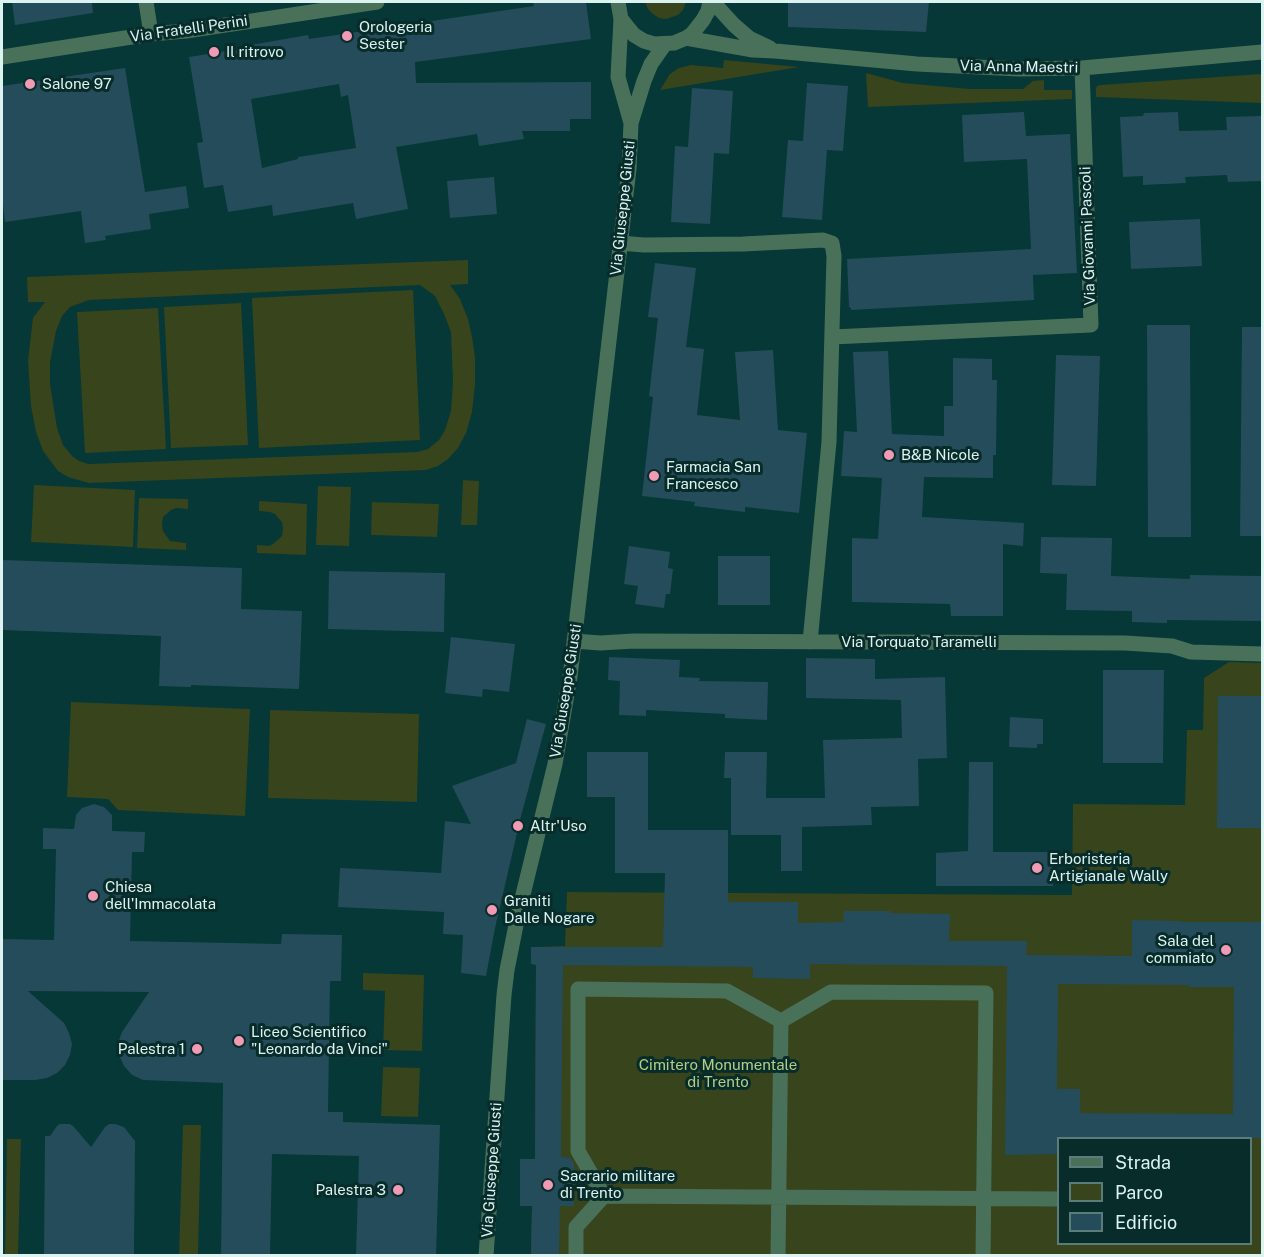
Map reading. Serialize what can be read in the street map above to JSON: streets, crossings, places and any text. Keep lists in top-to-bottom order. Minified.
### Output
{"streets":{"street":["Via Fratelli Perini","Via Anna Maestri","Via Giuseppe Giusti","Via Giovanni Pascoli","Via Torquato Taramelli"]},"crossings":[["Via Anna Maestri","Via Giovanni Pascoli"],["Via Giuseppe Giusti","Via Torquato Taramelli"]],"parks":["Cimitero Monumentale di Trento"],"places":["Orologeria Sester","Il ritrovo","Salone 97","B&B Nicole","Farmacia San Francesco","Altr'Uso","Erboristeria Artigianale Wally","Chiesa dell'Immacolata","Graniti Dalle Nogare","Sala del commiato","Liceo Scientifico \"Leonardo da Vinci\"","Palestra 1","Sacrario militare di Trento","Palestra 3"],"legend":["Strada","Parco","Edificio"]}
